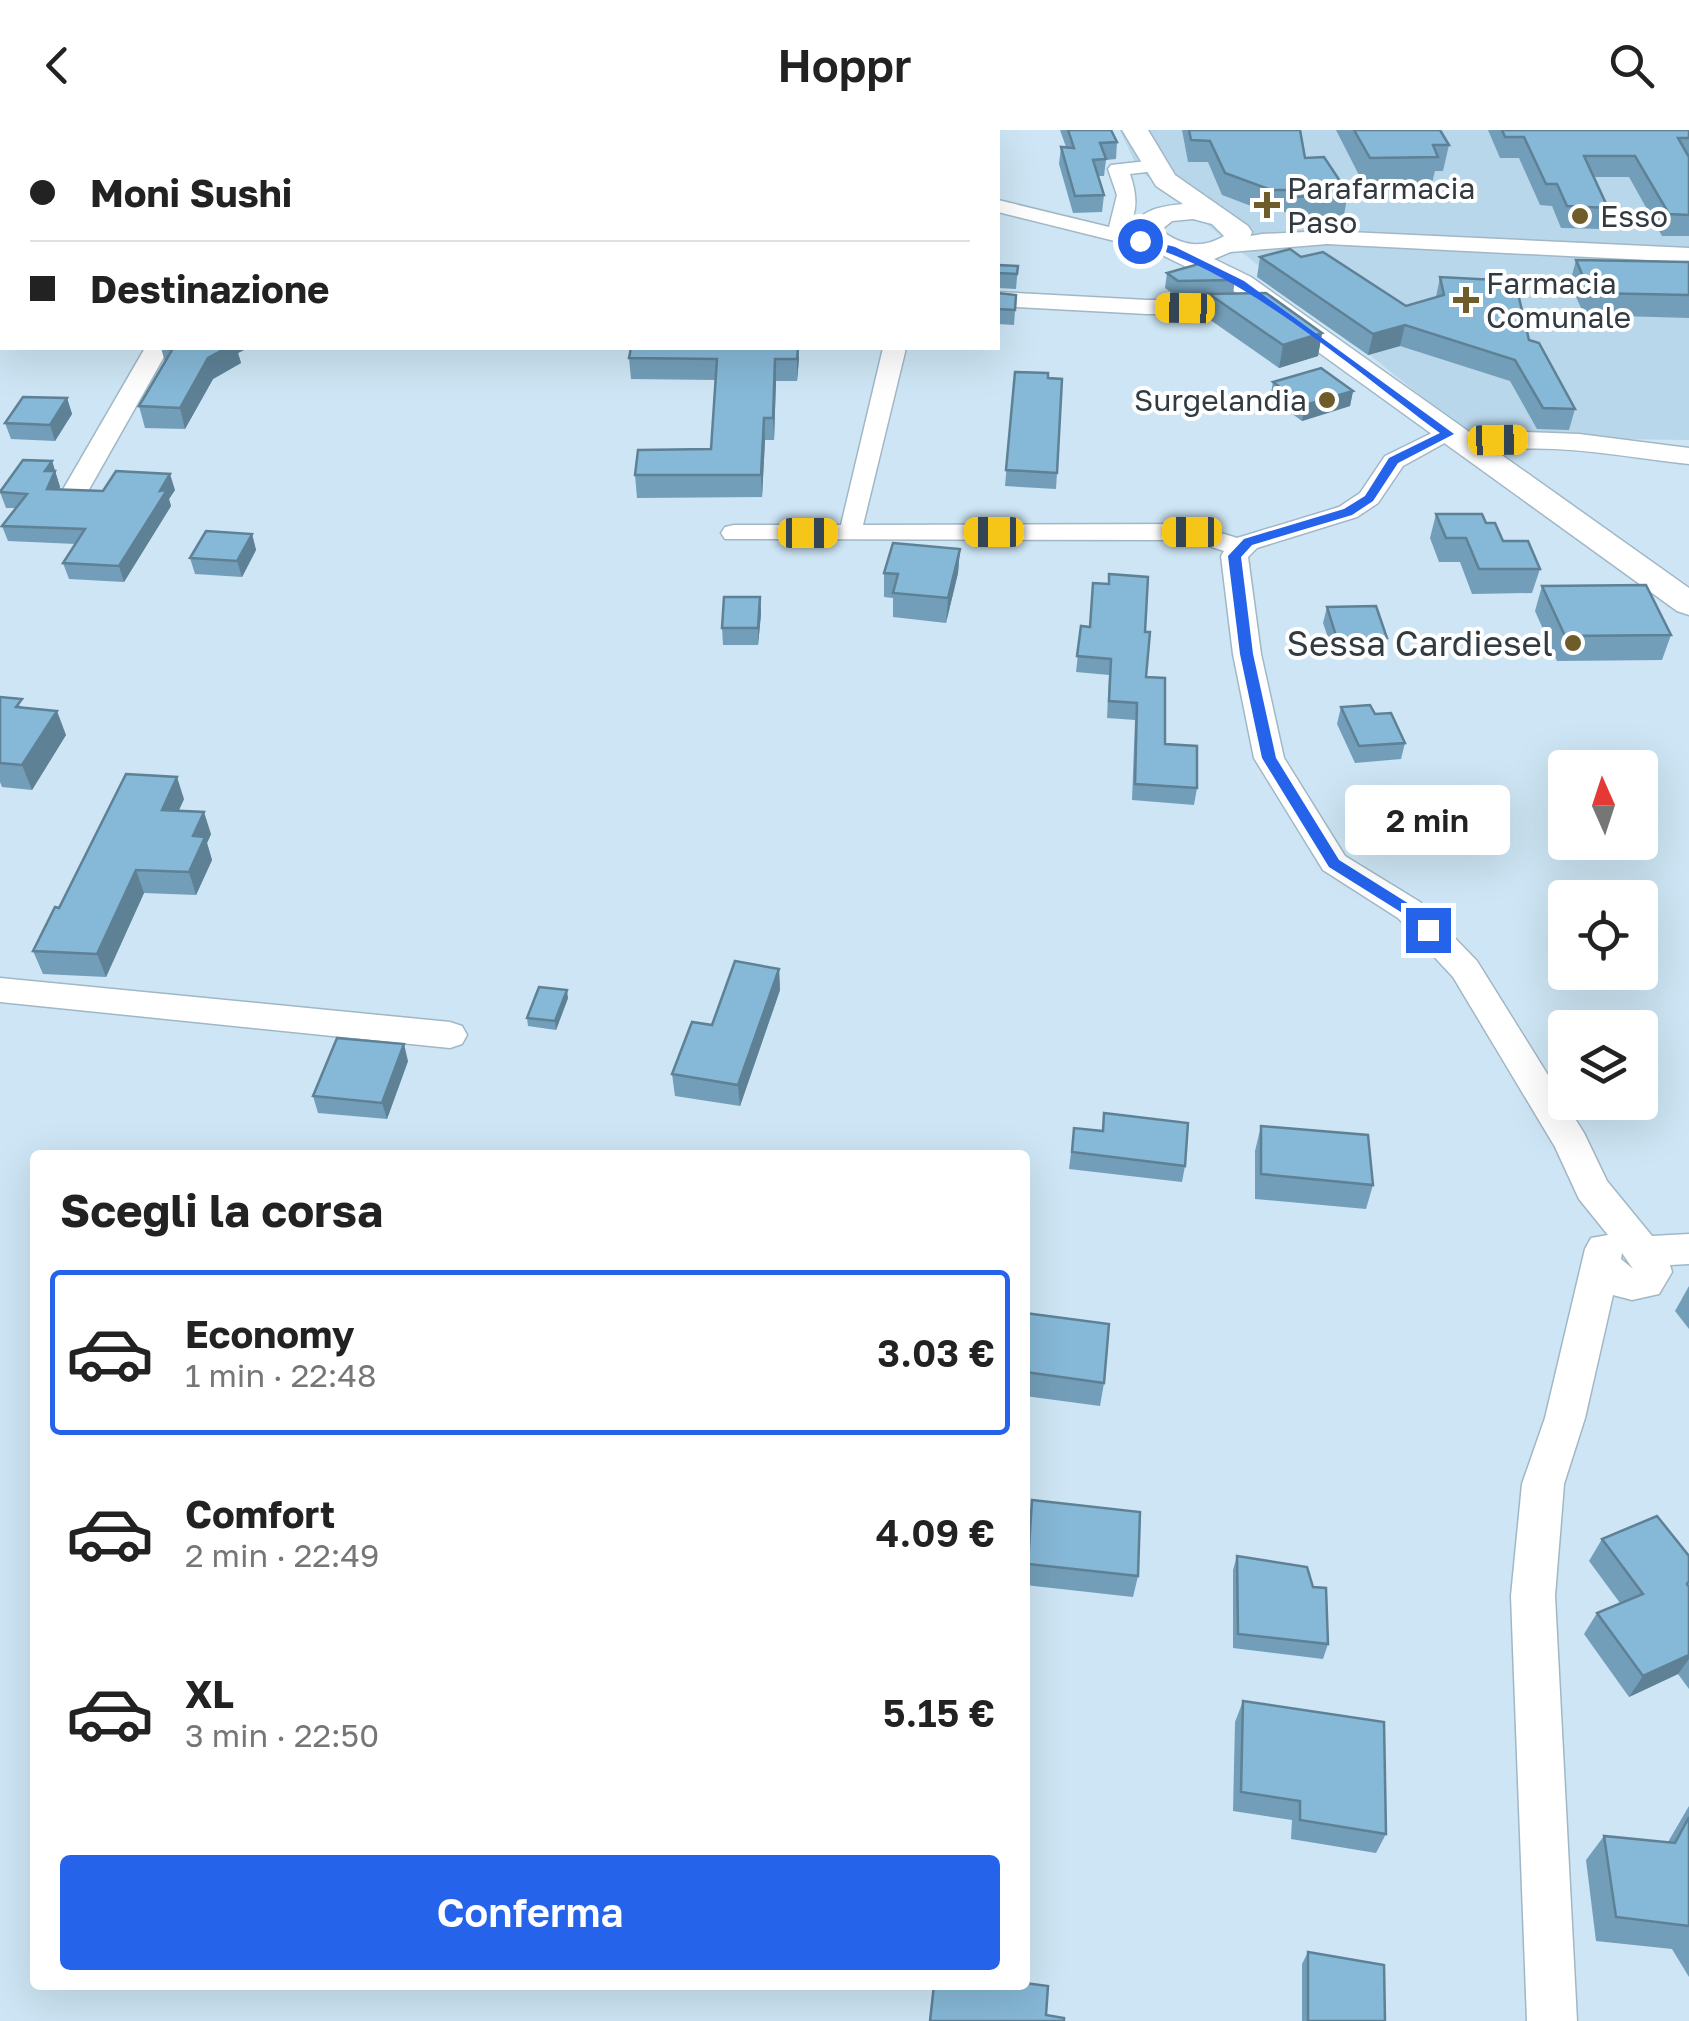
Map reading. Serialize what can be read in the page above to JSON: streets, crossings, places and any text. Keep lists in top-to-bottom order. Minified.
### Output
{"places":{"health":["Parafarmacia Paso","Farmacia Comunale"],"other":["Esso","Surgelandia","Sessa Cardiesel"]},"north":"top","page":{"header":"Hoppr","banner":["Moni Sushi","Destinazione"],"bubble":"2 min","heading":"Scegli la corsa","list":[{"name":"Economy","note":"1 min · 22:48","value":"3.03 €"},{"name":"Comfort","note":"2 min · 22:49","value":"4.09 €"},{"name":"XL","note":"3 min · 22:50","value":"5.15 €"}],"buttons":"Conferma"}}
